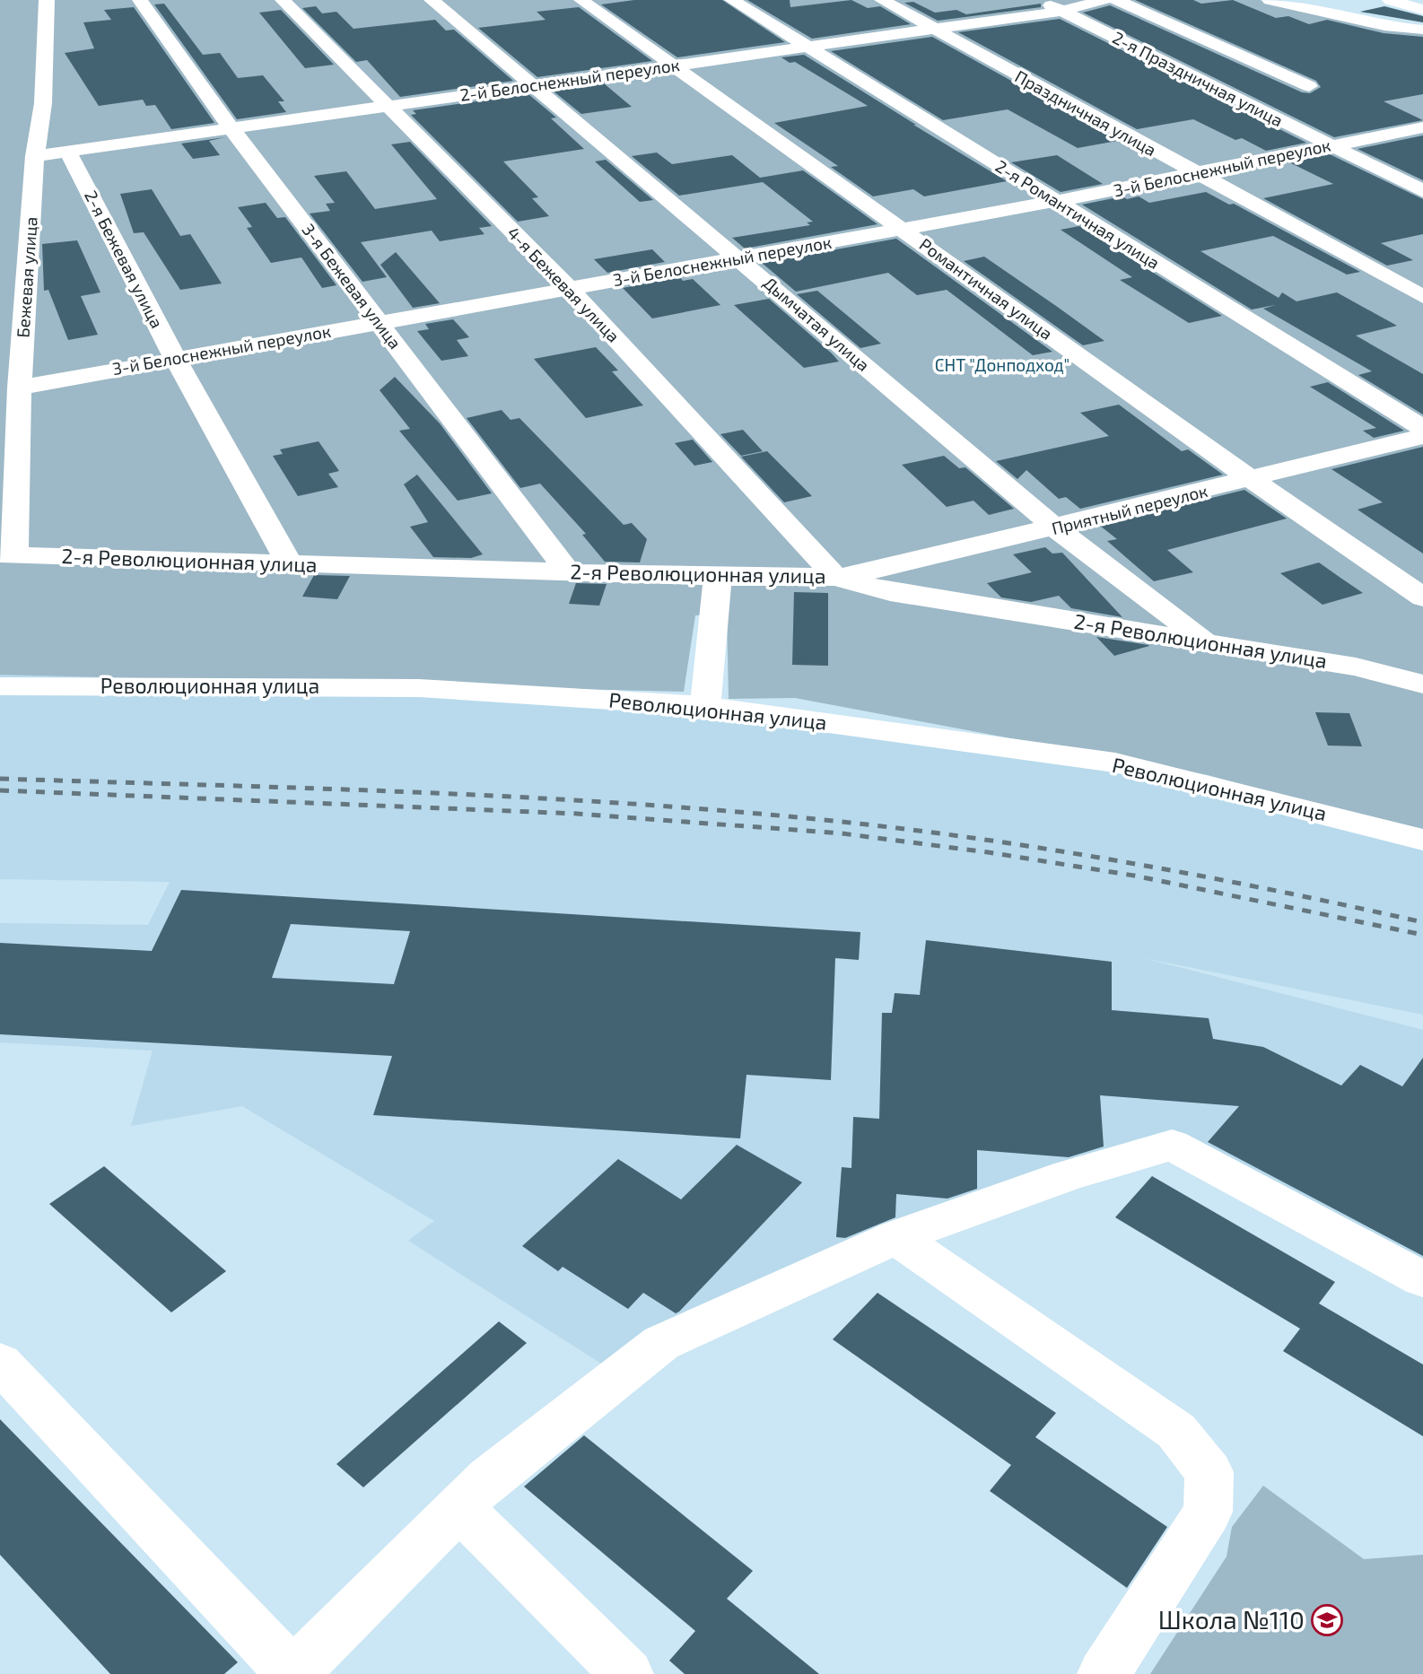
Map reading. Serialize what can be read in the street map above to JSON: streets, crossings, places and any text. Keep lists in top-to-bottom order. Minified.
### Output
{"streets":{"street":["2-я Праздничная улица","2-й Белоснежный переулок","Праздничная улица","3-й Белоснежный переулок","2-я Романтичная улица","2-я Бежевая улица","Бежевая улица","4-я Бежевая улица","3-я Бежевая улица","Романтичная улица","Дымчатая улица","Приятный переулок","2-я Революционная улица","Революционная улица"]},"crossings":[["2-я Праздничная улица","2-й Белоснежный переулок"],["2-я Праздничная улица","3-й Белоснежный переулок"],["2-й Белоснежный переулок","Праздничная улица"],["2-й Белоснежный переулок","2-я Романтичная улица"],["2-й Белоснежный переулок","2-я Бежевая улица"],["2-й Белоснежный переулок","Бежевая улица"],["2-й Белоснежный переулок","4-я Бежевая улица"],["2-й Белоснежный переулок","3-я Бежевая улица"],["2-й Белоснежный переулок","Романтичная улица"],["2-й Белоснежный переулок","Дымчатая улица"],["Праздничная улица","3-й Белоснежный переулок"],["3-й Белоснежный переулок","2-я Романтичная улица"],["3-й Белоснежный переулок","2-я Бежевая улица"],["3-й Белоснежный переулок","Бежевая улица"],["3-й Белоснежный переулок","4-я Бежевая улица"],["3-й Белоснежный переулок","3-я Бежевая улица"],["3-й Белоснежный переулок","Романтичная улица"],["3-й Белоснежный переулок","Дымчатая улица"],["2-я Бежевая улица","2-я Революционная улица"],["Бежевая улица","2-я Революционная улица"],["4-я Бежевая улица","Приятный переулок"],["4-я Бежевая улица","2-я Революционная улица"],["3-я Бежевая улица","2-я Революционная улица"],["Романтичная улица","Приятный переулок"],["Дымчатая улица","Приятный переулок"],["Дымчатая улица","2-я Революционная улица"],["Приятный переулок","2-я Революционная улица"]],"parks":["СНТ \"Донподход\""],"places":{"school or university":["Школа №110"]}}
